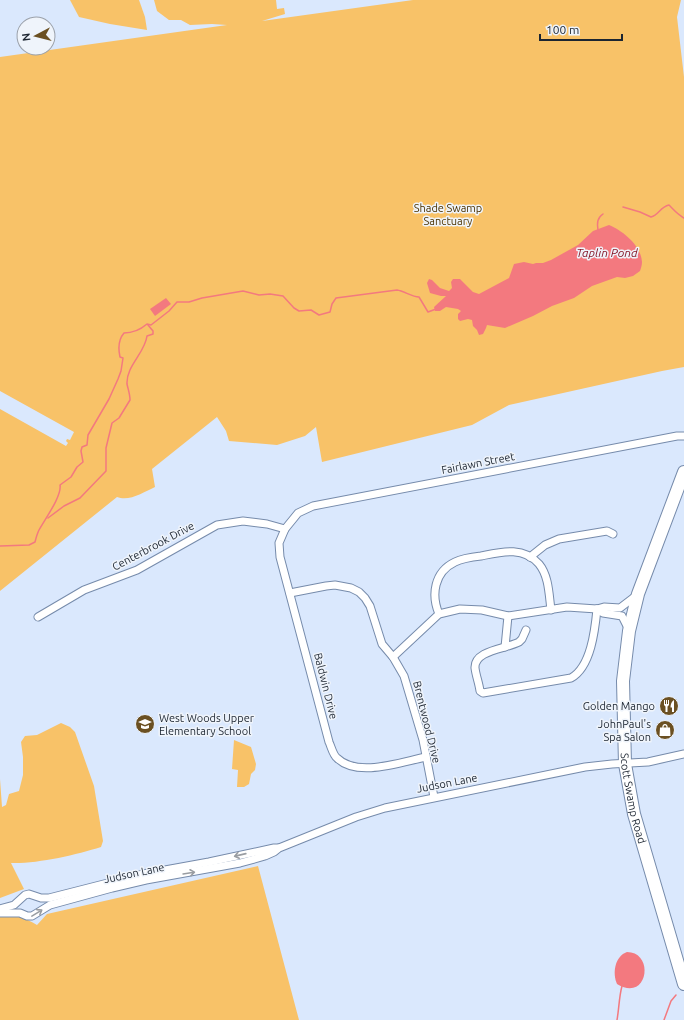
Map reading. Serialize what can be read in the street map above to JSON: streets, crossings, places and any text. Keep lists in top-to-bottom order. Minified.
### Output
{"streets":{"highway":["Scott Swamp Road"],"street":["Fairlawn Street","Centerbrook Drive","Baldwin Drive","Brentwood Drive","Judson Lane"]},"crossings":[["Fairlawn Street","Centerbrook Drive"],["Fairlawn Street","Baldwin Drive"],["Centerbrook Drive","Baldwin Drive"],["Baldwin Drive","Brentwood Drive"],["Brentwood Drive","Judson Lane"],["Judson Lane","Scott Swamp Road"]],"water":["Taplin Pond"],"parks":["Shade Swamp Sanctuary"],"places":{"restaurant":["Golden Mango"],"school or university":["West Woods Upper Elementary School"],"shop":["JohnPaul's Spa Salon"]},"scale_bar":"100 m","north":"left"}
